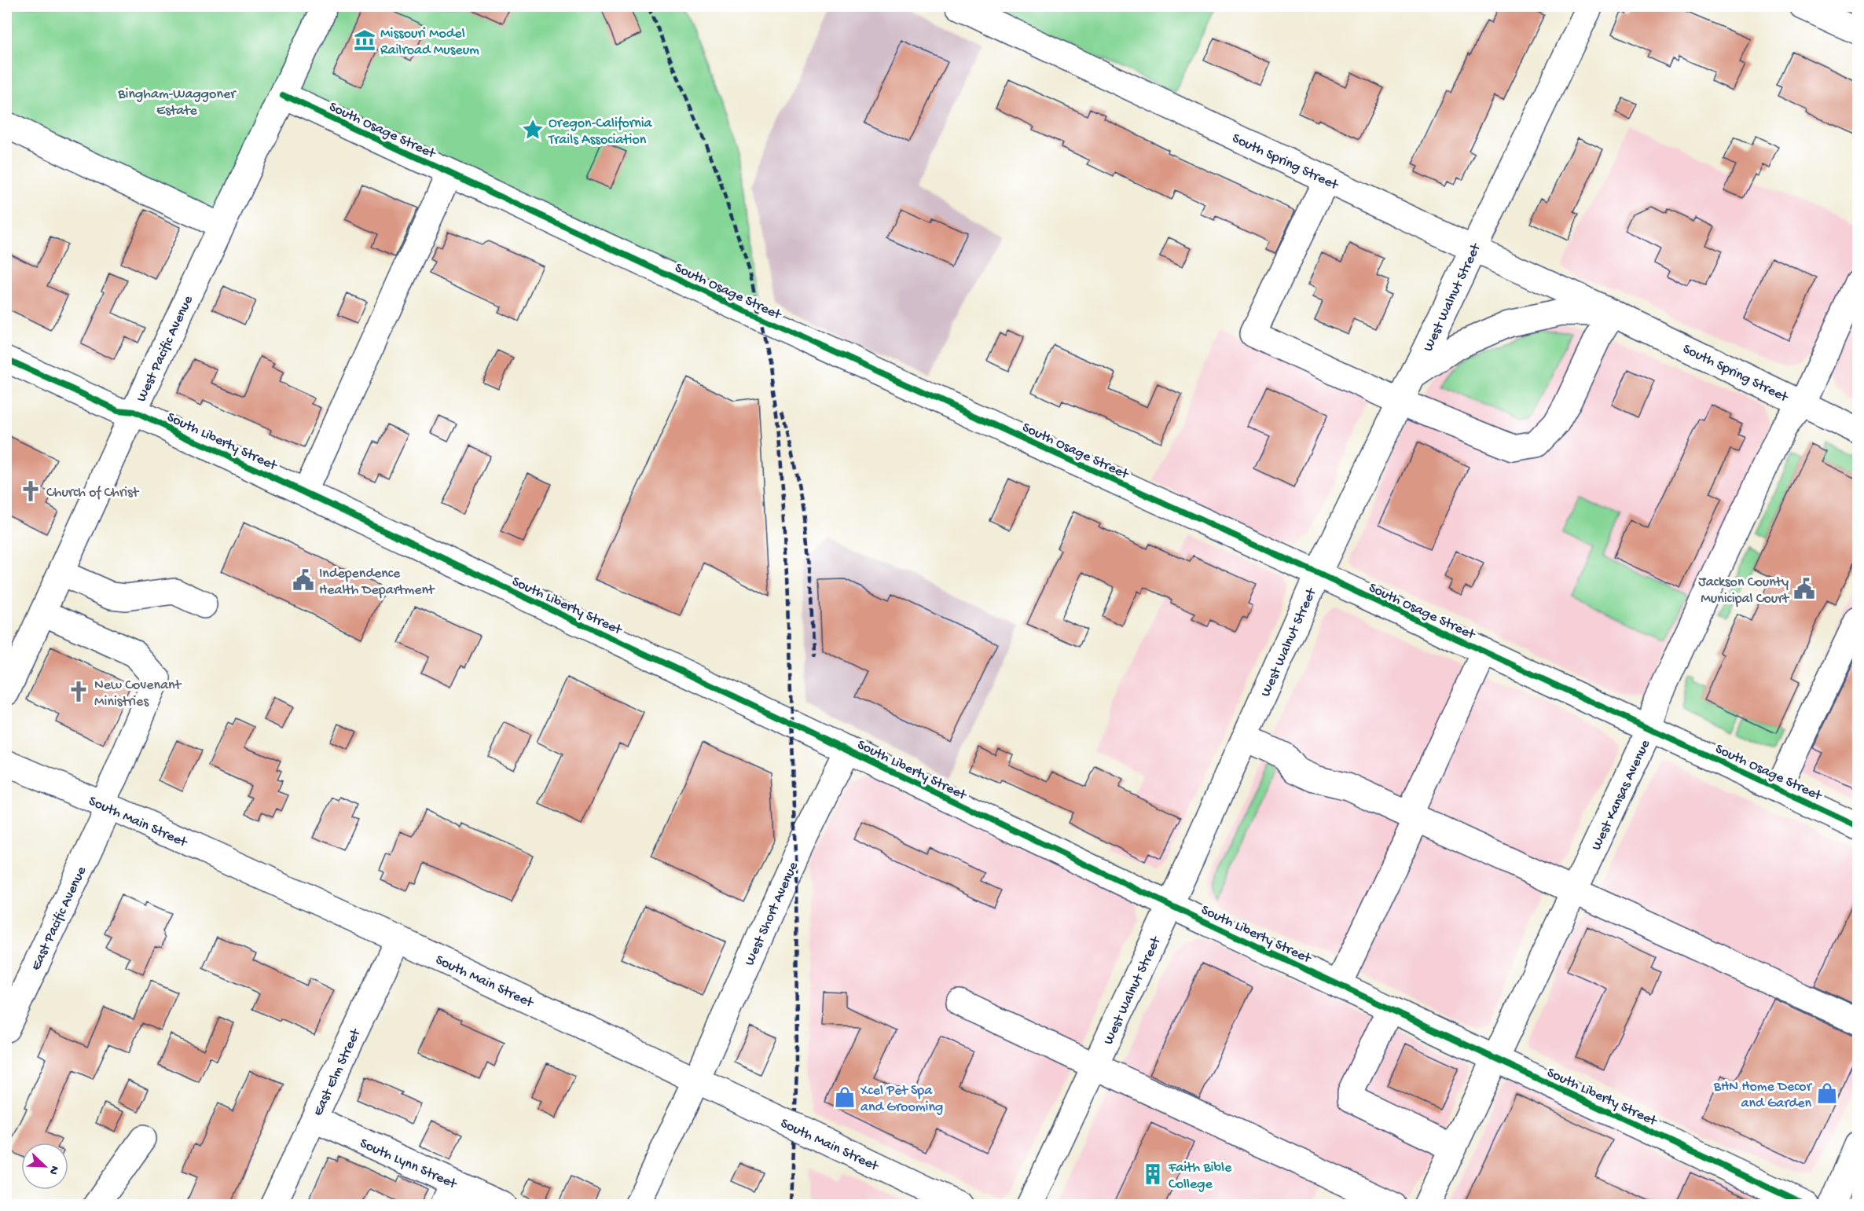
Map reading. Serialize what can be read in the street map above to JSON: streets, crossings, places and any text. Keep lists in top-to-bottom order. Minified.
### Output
{"streets":{"street":["South Osage Street","South Spring Street","West Walnut Street","West Pacific Avenue","South Liberty Street","West Kansas Avenue","South Main Street","West Short Avenue","East Pacific Avenue","East Elm Street","South Lynn Street"]},"crossings":[["South Osage Street","West Walnut Street"],["South Osage Street","West Pacific Avenue"],["South Osage Street","West Kansas Avenue"],["South Spring Street","West Walnut Street"],["South Spring Street","West Kansas Avenue"],["West Walnut Street","South Liberty Street"],["West Pacific Avenue","South Liberty Street"],["West Pacific Avenue","East Pacific Avenue"],["South Liberty Street","West Kansas Avenue"],["South Liberty Street","West Short Avenue"],["South Main Street","West Short Avenue"],["South Main Street","East Pacific Avenue"],["South Main Street","East Elm Street"],["East Elm Street","South Lynn Street"]],"parks":["Bingham-Waggoner Estate"],"places":{"museum":["Missouri Model Railroad Museum"],"place":["Oregon-California Trails Association"],"church":["Church of Christ","New Covenant Ministries"],"public building":["Independence Health Department","Jackson County Municipal Court"],"shop":["BHN Home Decor and Garden","Xcel Pet Spa and Grooming"],"building":["Faith Bible College"]},"north":"bottom right"}
